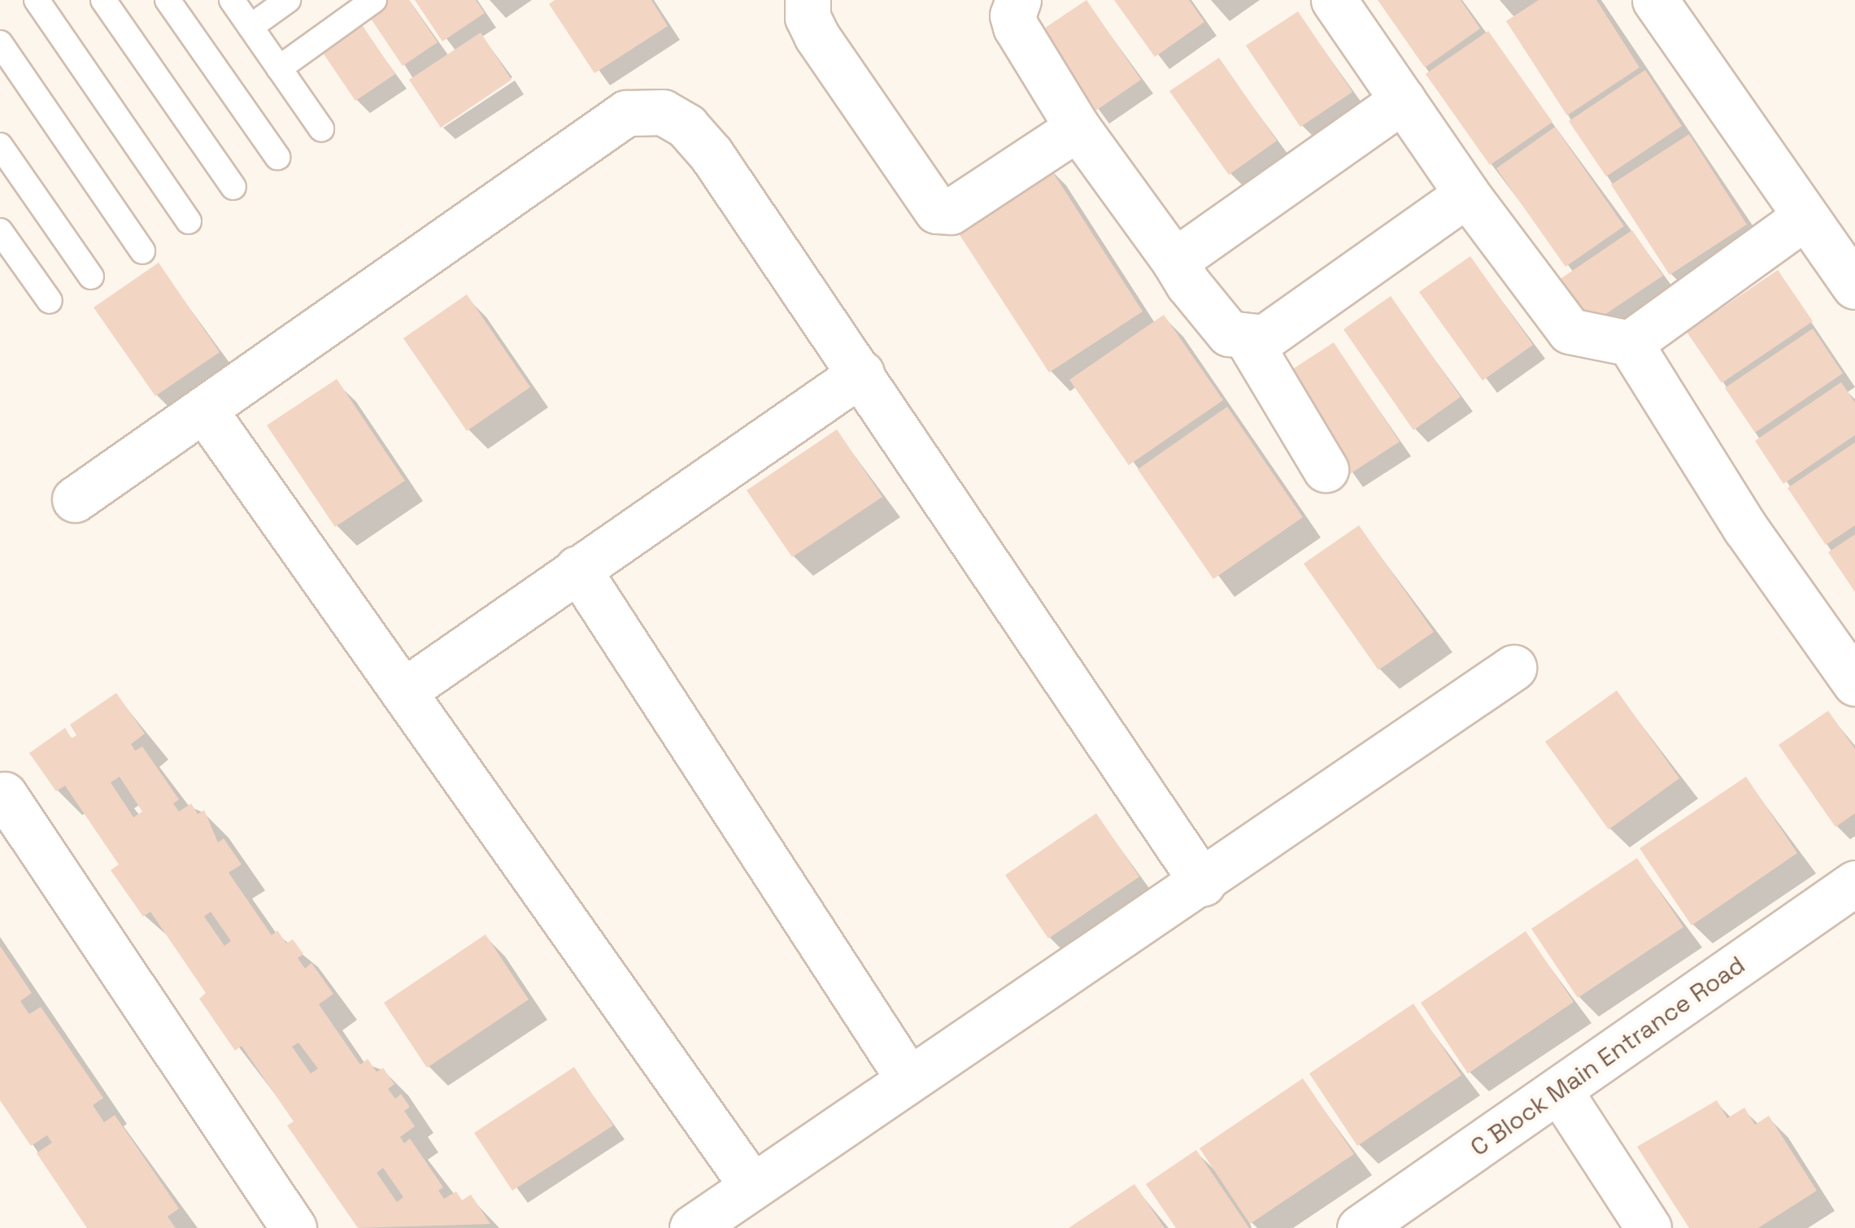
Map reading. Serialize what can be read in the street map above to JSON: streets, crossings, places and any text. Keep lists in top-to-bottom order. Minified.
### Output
{"streets":{"street":["C Block Main Entrance Road"]}}
